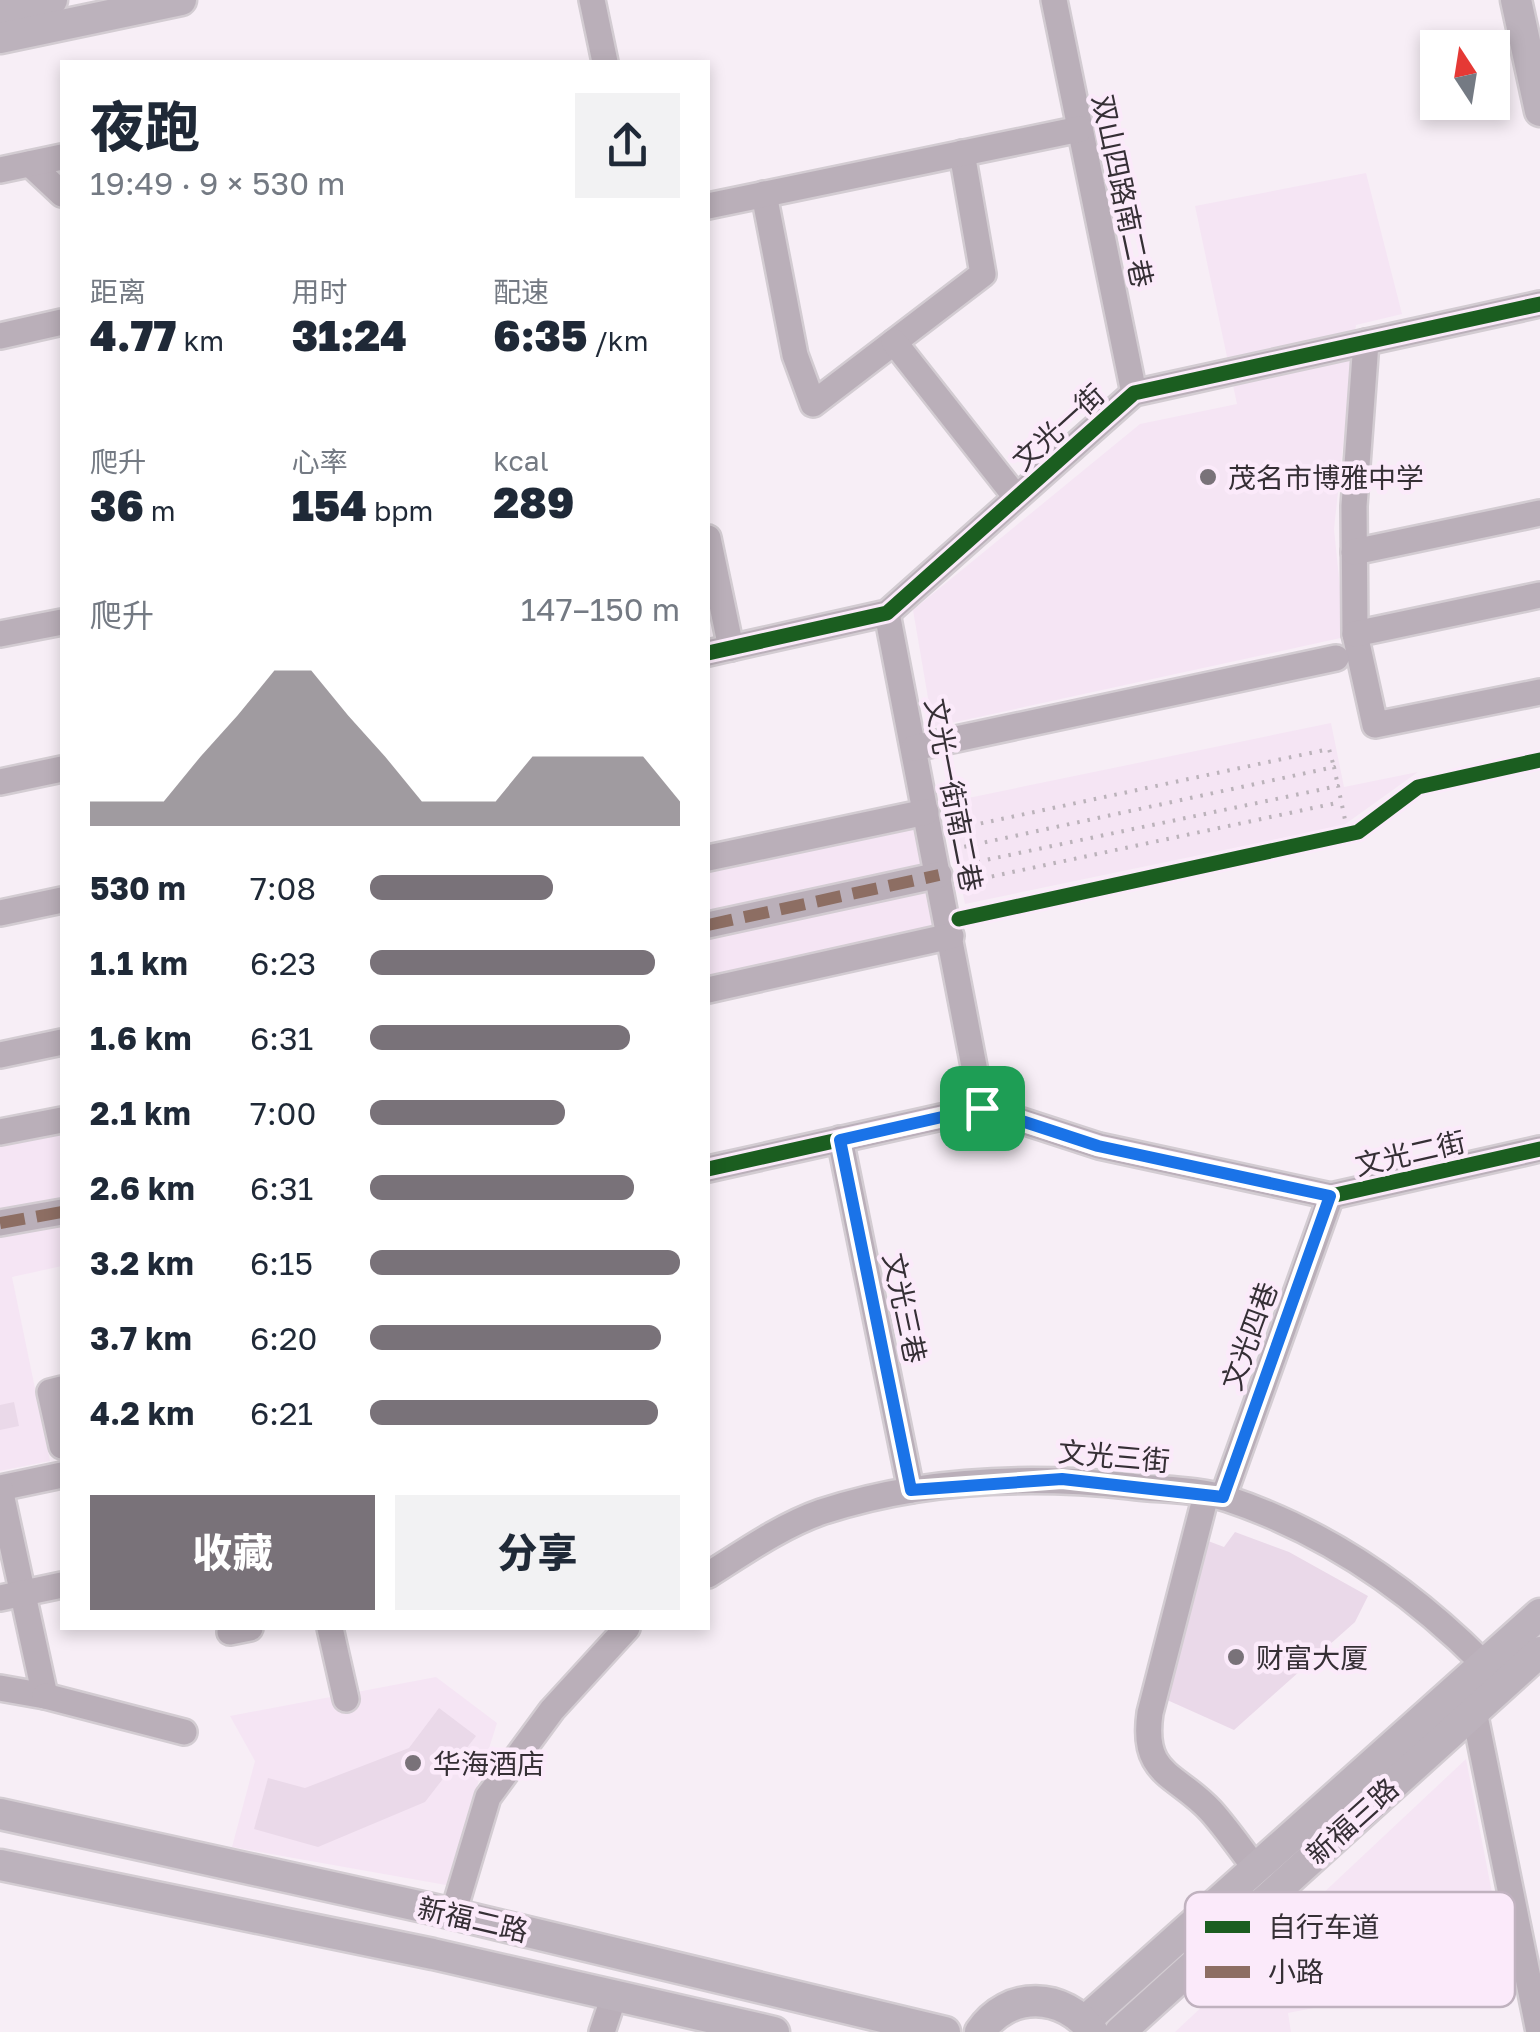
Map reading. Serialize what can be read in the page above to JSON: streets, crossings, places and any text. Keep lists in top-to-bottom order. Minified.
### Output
{"streets":{"main road":["新福三路","新福二路"],"street":["双山四路南二巷","文光一街","文光一街南二巷","文光二街","文光三巷","文光四巷","文光三街"]},"crossings":[["双山四路南二巷","文光一街"],["文光一街","文光一街南二巷"],["文光一街南二巷","文光二街"],["文光二街","文光四巷"],["文光三巷","文光三街"],["文光四巷","文光三街"]],"places":["茂名市博雅中学","财富大厦","华海酒店"],"legend":["自行车道","小路"],"north":"top","page":{"heading":["夜跑","19:49 · 9 × 530 m"],"stats":[["距离","4.77 km"],["用时","31:24"],["配速","6:35 /km"],["爬升","36 m"],["心率","154 bpm"],["kcal","289"]],"chart":["爬升","147–150 m"],"list":[{"name":"530 m","note":"7:08"},{"name":"1.1 km","note":"6:23"},{"name":"1.6 km","note":"6:31"},{"name":"2.1 km","note":"7:00"},{"name":"2.6 km","note":"6:31"},{"name":"3.2 km","note":"6:15"},{"name":"3.7 km","note":"6:20"},{"name":"4.2 km","note":"6:21"}],"buttons":["收藏","分享"]}}
